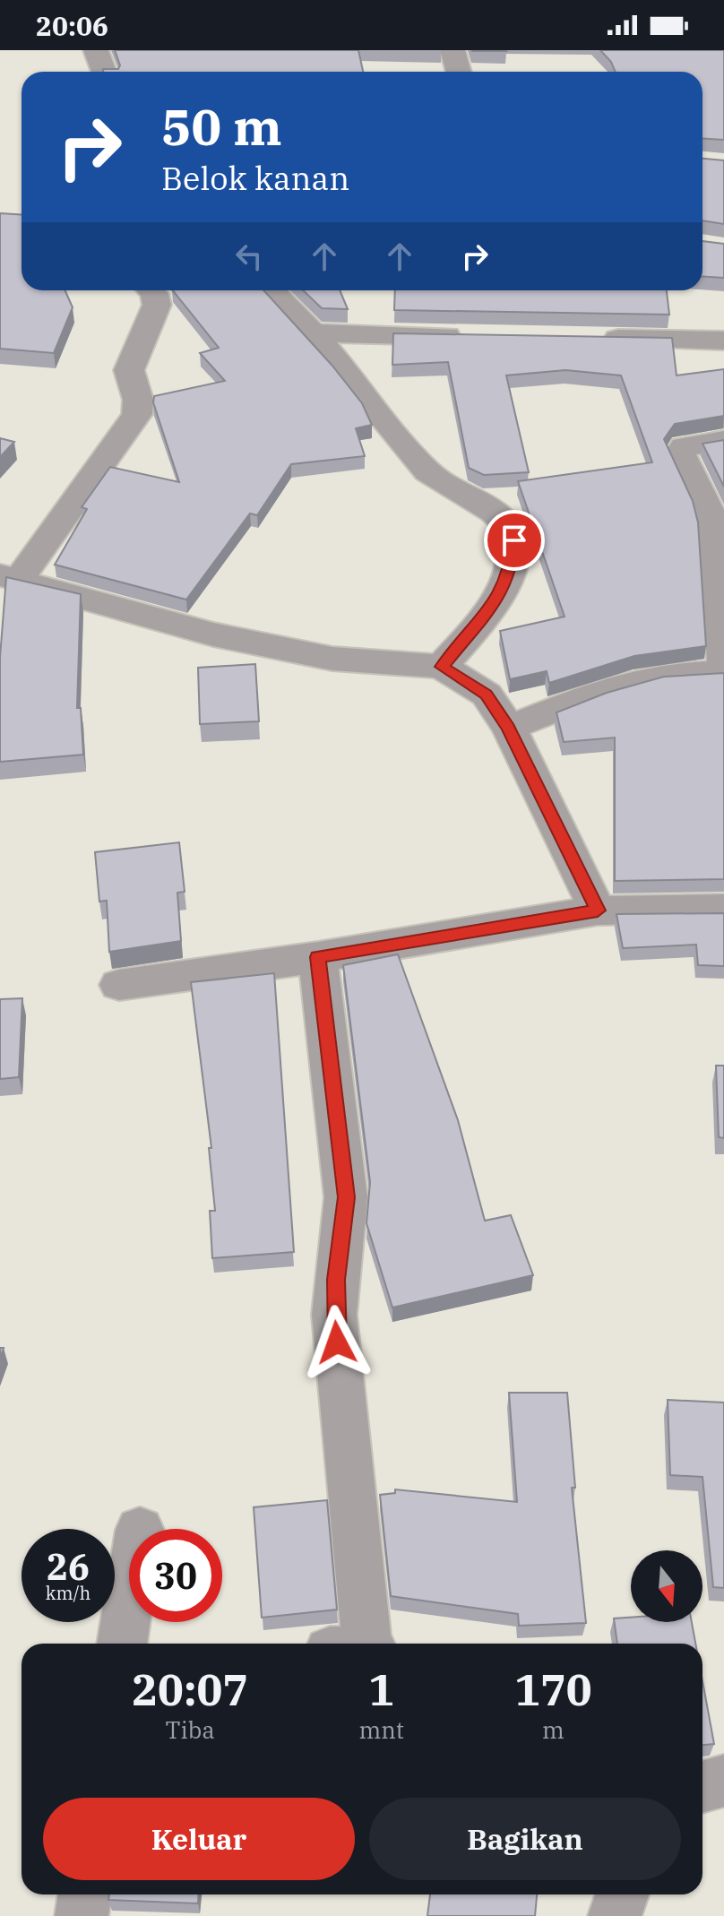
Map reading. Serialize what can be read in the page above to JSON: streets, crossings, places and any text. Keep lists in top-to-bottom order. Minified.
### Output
{"north":"bottom","page":{"status":"20:06","turn":["50 m","Belok kanan"],"speed":"26 km/h","limit":"30","eta":["20:07","Tiba","1","mnt","170","m"],"buttons":["Keluar","Bagikan"]}}
